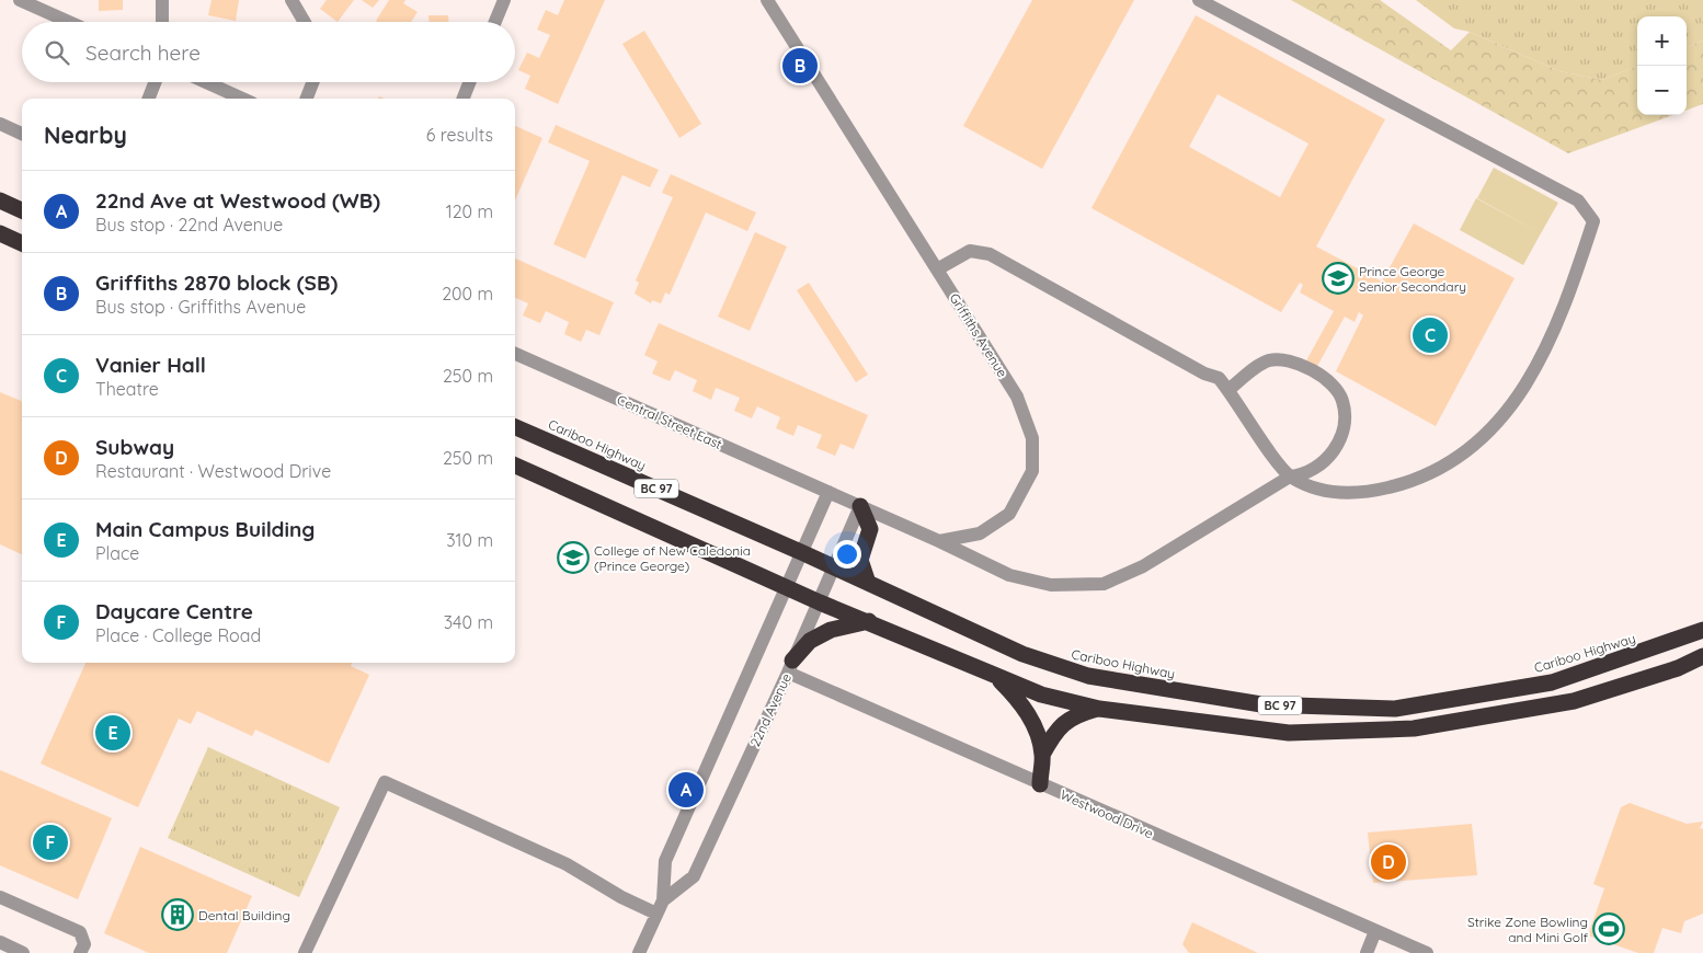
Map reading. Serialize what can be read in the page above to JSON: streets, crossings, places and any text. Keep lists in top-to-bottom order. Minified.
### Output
{"streets":{"highway":["Cariboo Highway","BC 97"],"street":["Griffiths Avenue","Central Street East","22nd Avenue","Westwood Drive"]},"crossings":[["Central Street East","22nd Avenue"],["Cariboo Highway","22nd Avenue"],["BC 97","22nd Avenue"],["22nd Avenue","Westwood Drive"]],"places":{"school or university":["Prince George Senior Secondary","College of New Caledonia (Prince George)"],"building":["Dental Building"],"sports":["Strike Zone Bowling and Mini Golf"]},"page":{"map_buttons":["+","−"],"search":"Search here","pins":["B","C","E","A","F","D"],"heading":["Nearby","6 results"],"list":[{"mark":"A","name":"22nd Ave at Westwood (WB)","note":"Bus stop · 22nd Avenue","value":"120 m"},{"mark":"B","name":"Griffiths 2870 block (SB)","note":"Bus stop · Griffiths Avenue","value":"200 m"},{"mark":"C","name":"Vanier Hall","note":"Theatre","value":"250 m"},{"mark":"D","name":"Subway","note":"Restaurant · Westwood Drive","value":"250 m"},{"mark":"E","name":"Main Campus Building","note":"Place","value":"310 m"},{"mark":"F","name":"Daycare Centre","note":"Place · College Road","value":"340 m"}]}}
